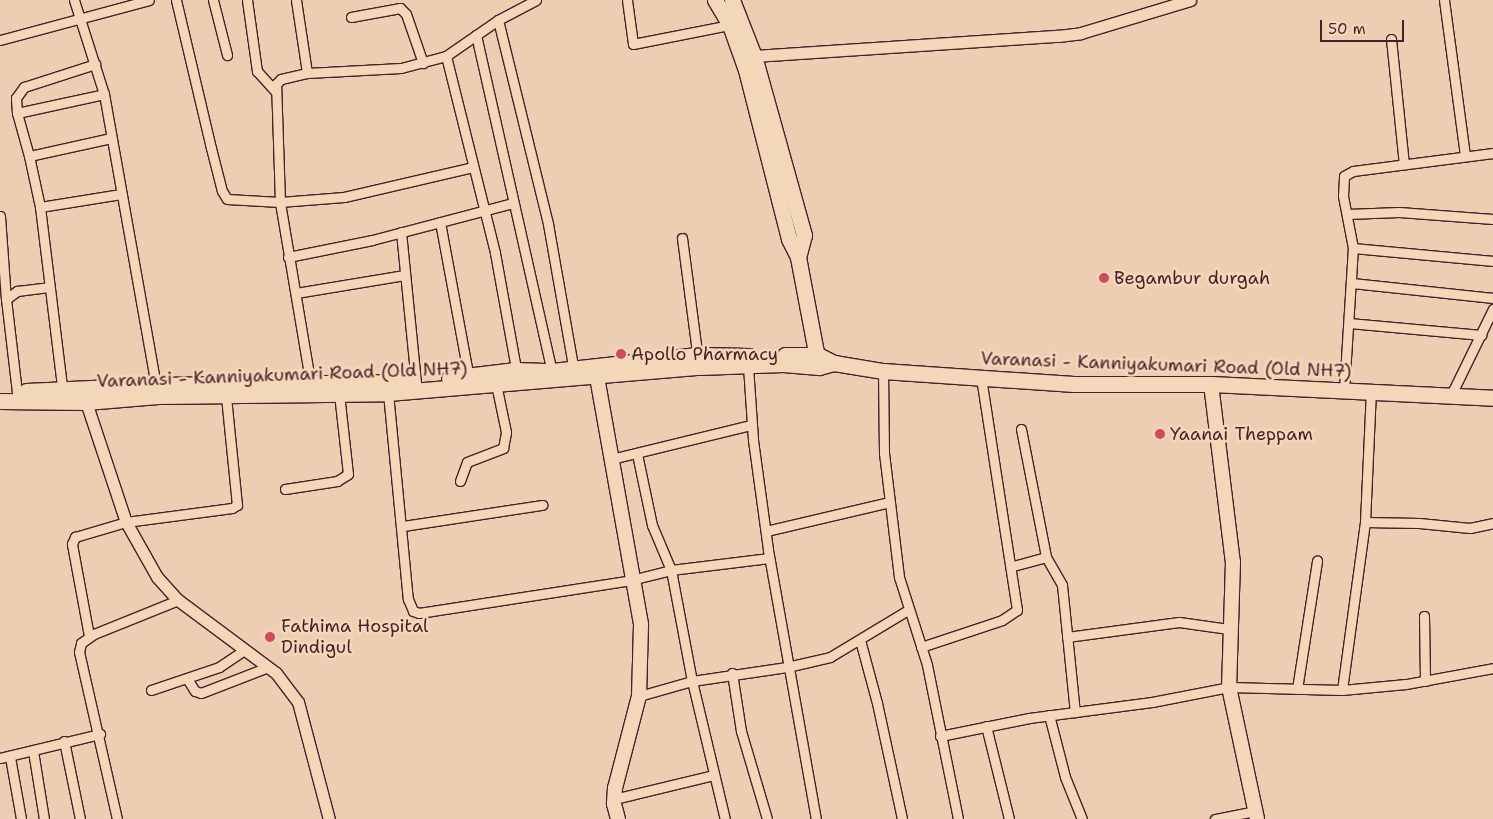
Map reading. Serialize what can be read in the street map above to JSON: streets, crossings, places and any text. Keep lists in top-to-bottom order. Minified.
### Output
{"streets":{"main road":["Varanasi - Kanniyakumari Road (Old NH7)"]},"places":["Begambur durgah","Apollo Pharmacy","Yaanai Theppam","Fathima Hospital Dindigul"],"scale_bar":"50 m"}
